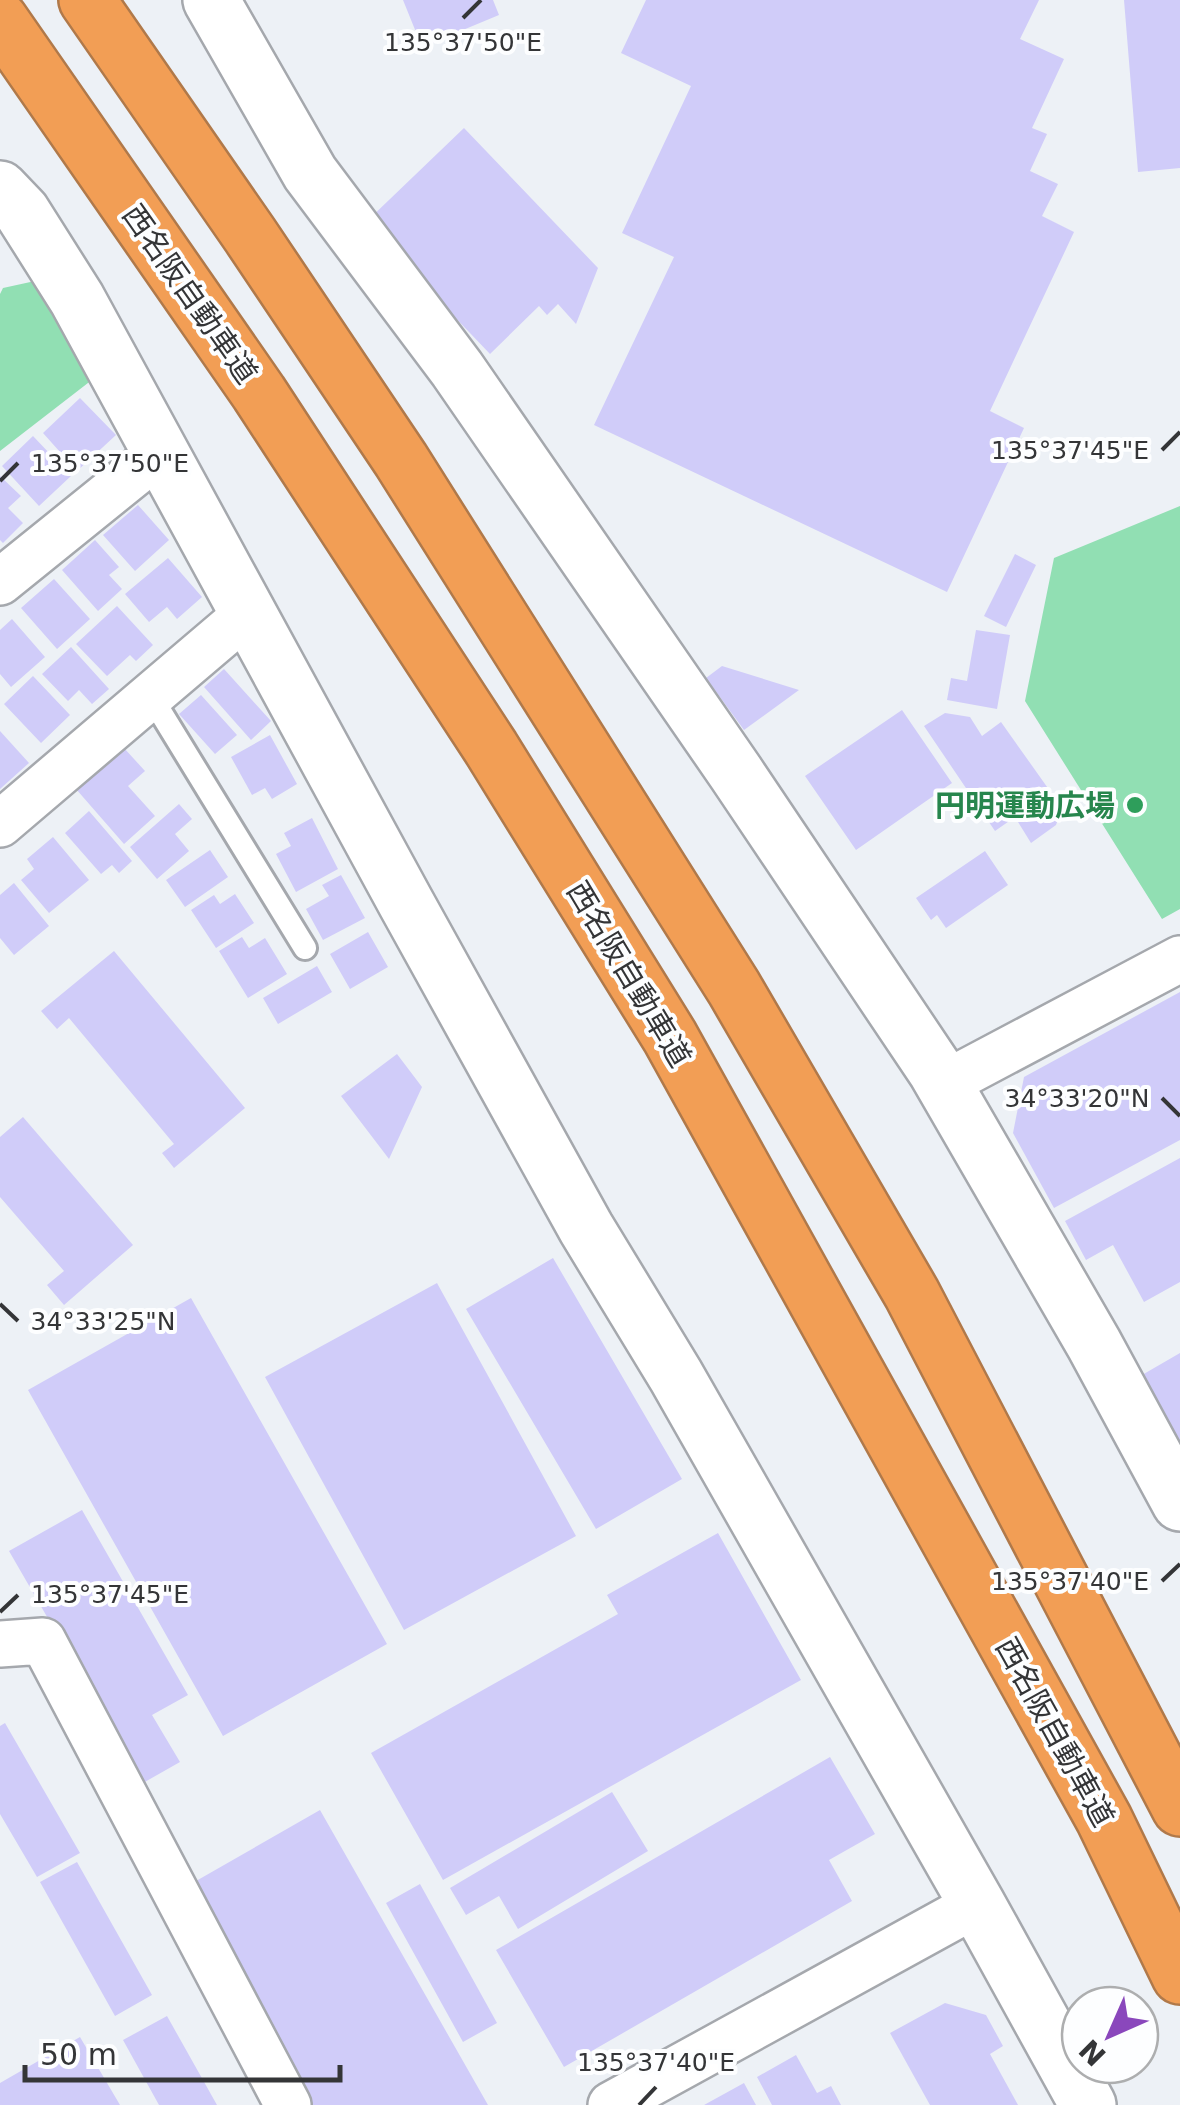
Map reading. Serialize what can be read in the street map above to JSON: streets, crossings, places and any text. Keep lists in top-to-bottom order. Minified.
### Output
{"streets":{"highway":["西名阪自動車道"]},"places":["円明運動広場"],"scale_bar":"50 m","north":"bottom left","coordinates":["135°37'50\"E","135°37'45\"E","34°33'20\"N","34°33'25\"N","135°37'40\"E"]}
